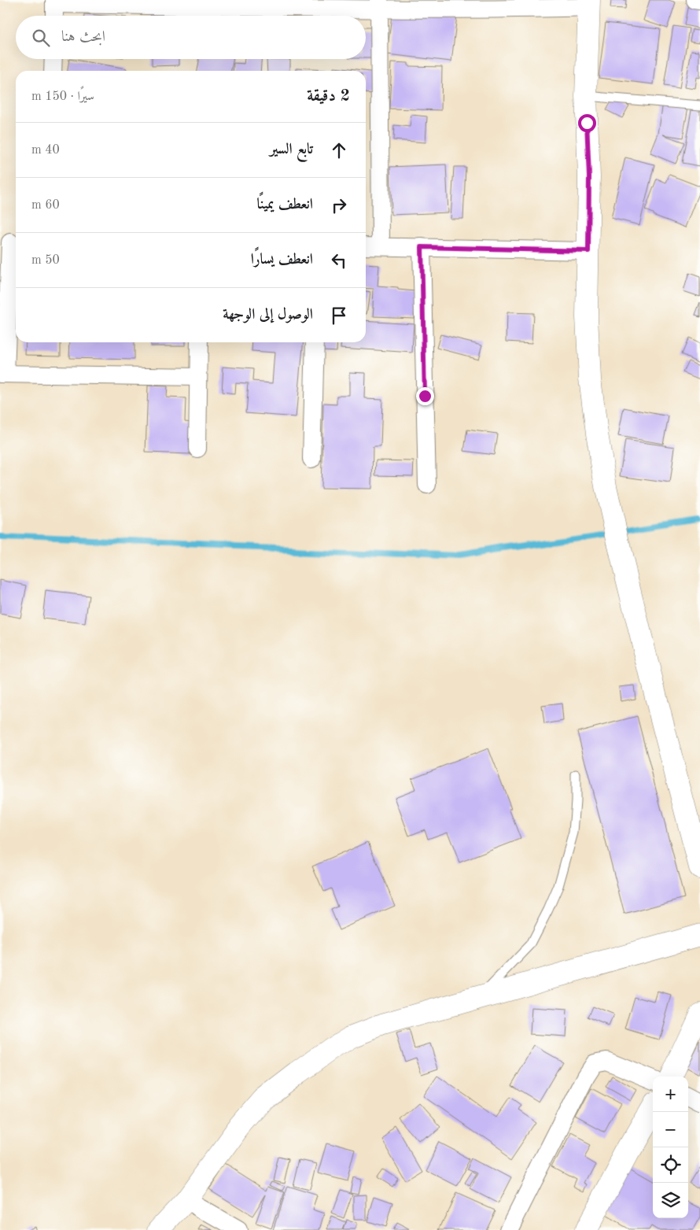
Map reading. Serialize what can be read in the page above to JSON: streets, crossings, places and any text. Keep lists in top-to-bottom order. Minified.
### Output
{"page":{"search":"ابحث هنا","heading":["2 دقيقة","سيرًا · 150 m"],"list":[["تابع السير","40 m"],["انعطف يمينًا","60 m"],["انعطف يسارًا","50 m"],"الوصول إلى الوجهة"],"map_buttons":["+","−"]}}
